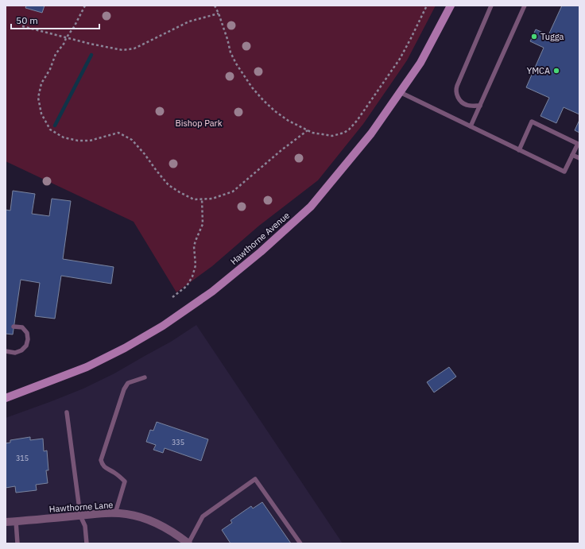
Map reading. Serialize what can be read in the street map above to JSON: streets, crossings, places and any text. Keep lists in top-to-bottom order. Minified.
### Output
{"streets":{"main road":["Hawthorne Avenue"],"street":["Hawthorne Lane"]},"parks":["Bishop Park"],"places":["Tugga","YMCA"],"house_numbers":["335","315"],"scale_bar":"50 m"}
